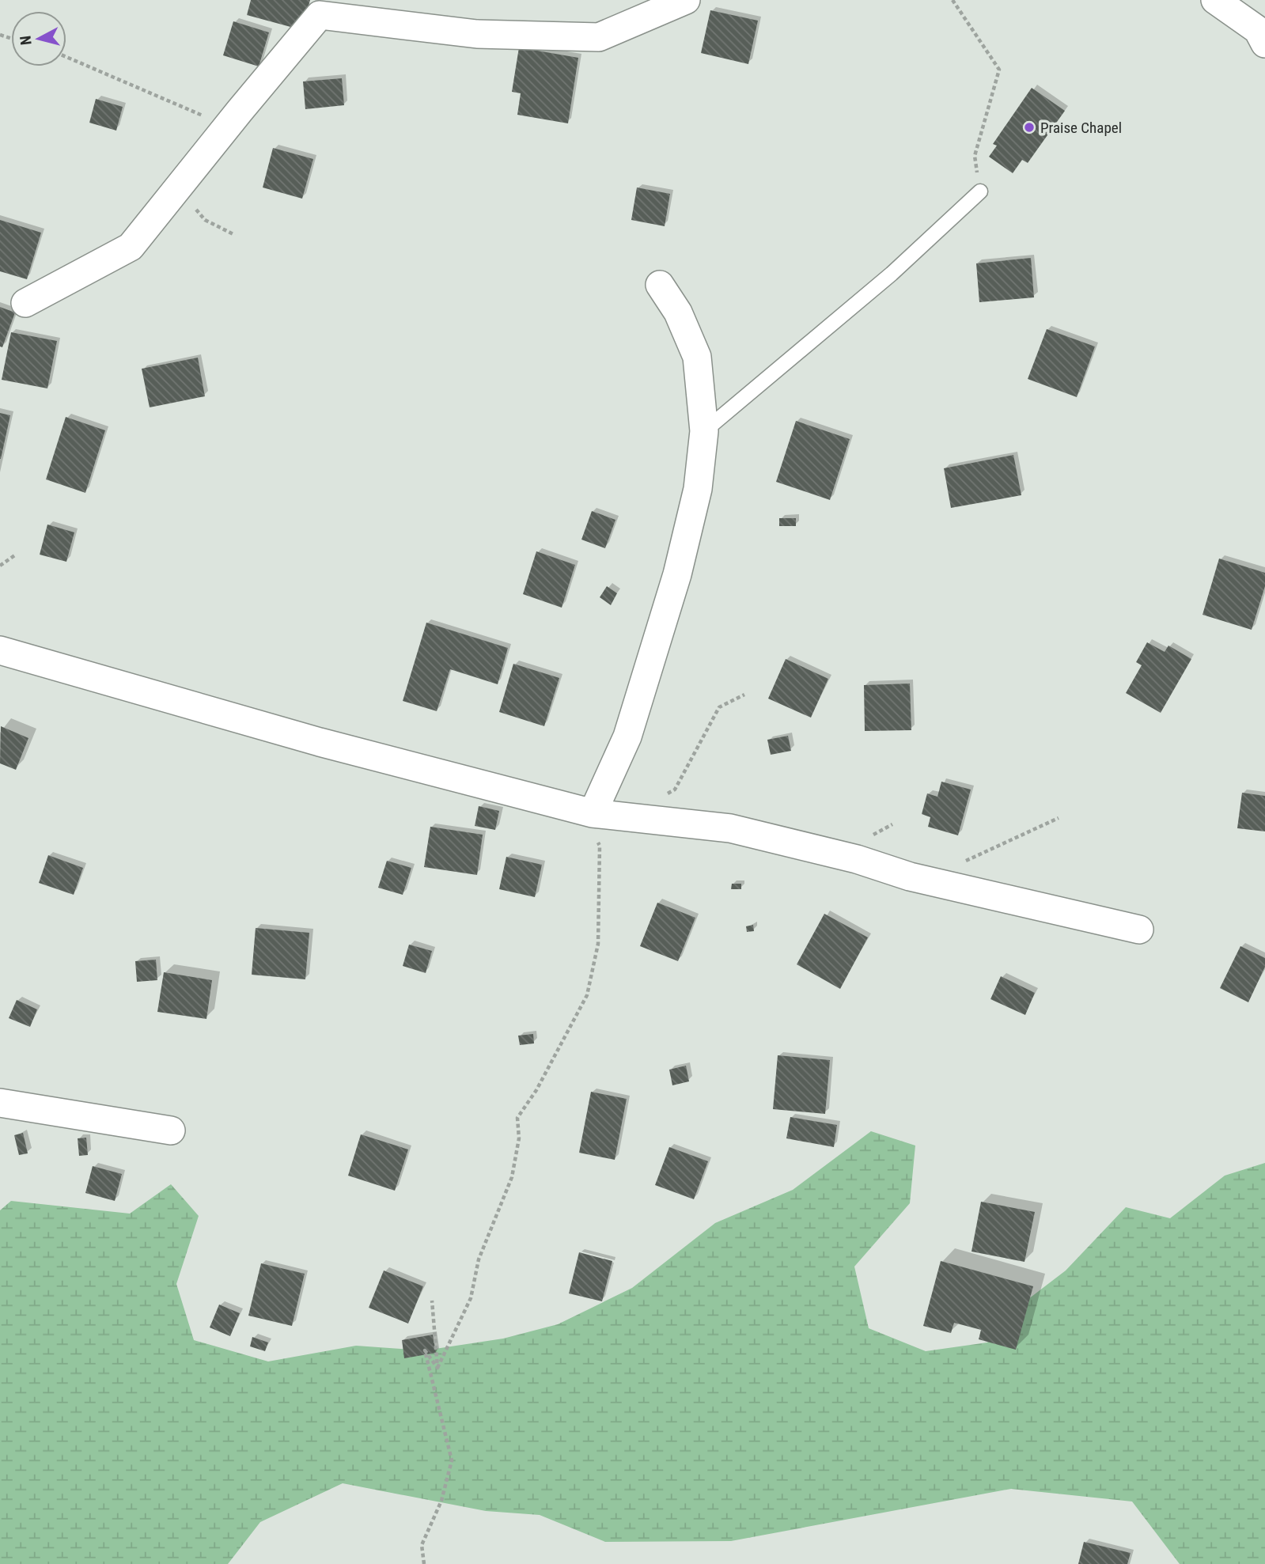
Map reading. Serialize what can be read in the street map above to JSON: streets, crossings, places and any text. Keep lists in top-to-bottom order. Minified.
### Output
{"places":["Praise Chapel"],"north":"left"}
